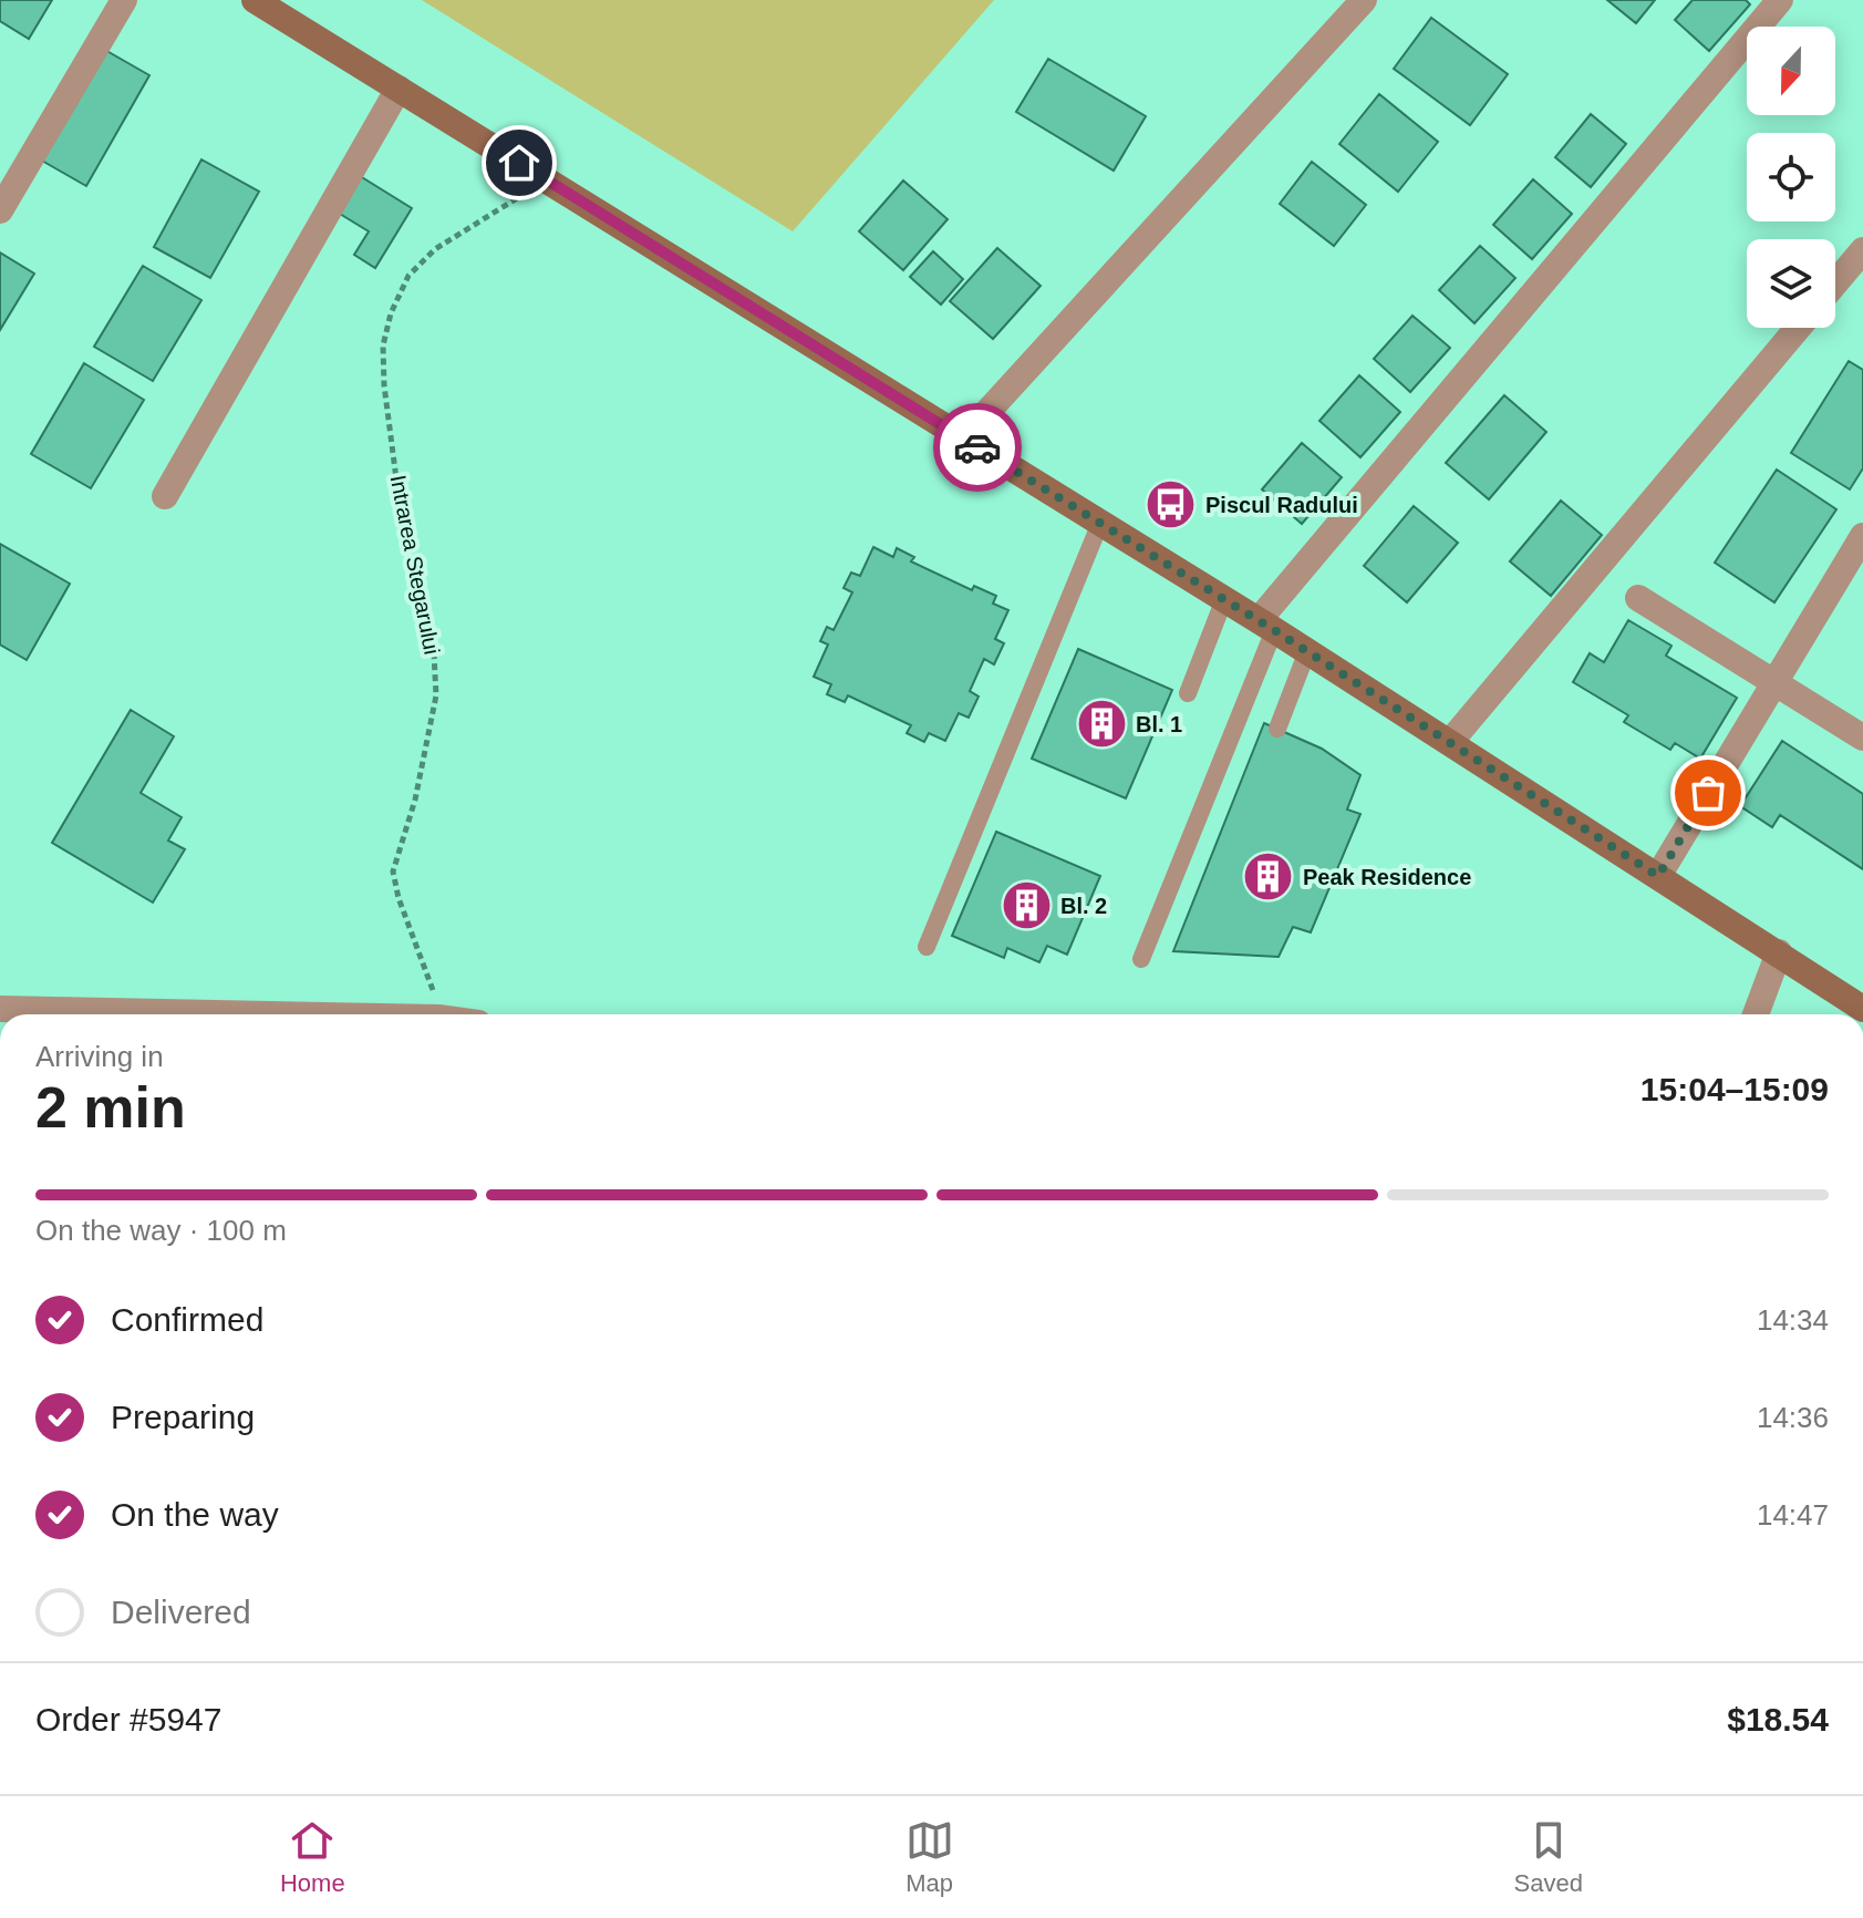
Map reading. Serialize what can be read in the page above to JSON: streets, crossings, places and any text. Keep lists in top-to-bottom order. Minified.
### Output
{"streets":{"path":["Intrarea Stegarului"]},"places":{"bus stop":["Piscul Radului"],"building":["Bl. 1","Peak Residence","Bl. 2"]},"north":"bottom","page":{"heading":["2 min","Arriving in","15:04–15:09"],"panel":["Order #5947","$18.54"],"bar":"On the way · 100 m","list":[["Confirmed","14:34"],["Preparing","14:36"],["On the way","14:47"],"Delivered"],"tabs":["Home","Map","Saved"]}}
